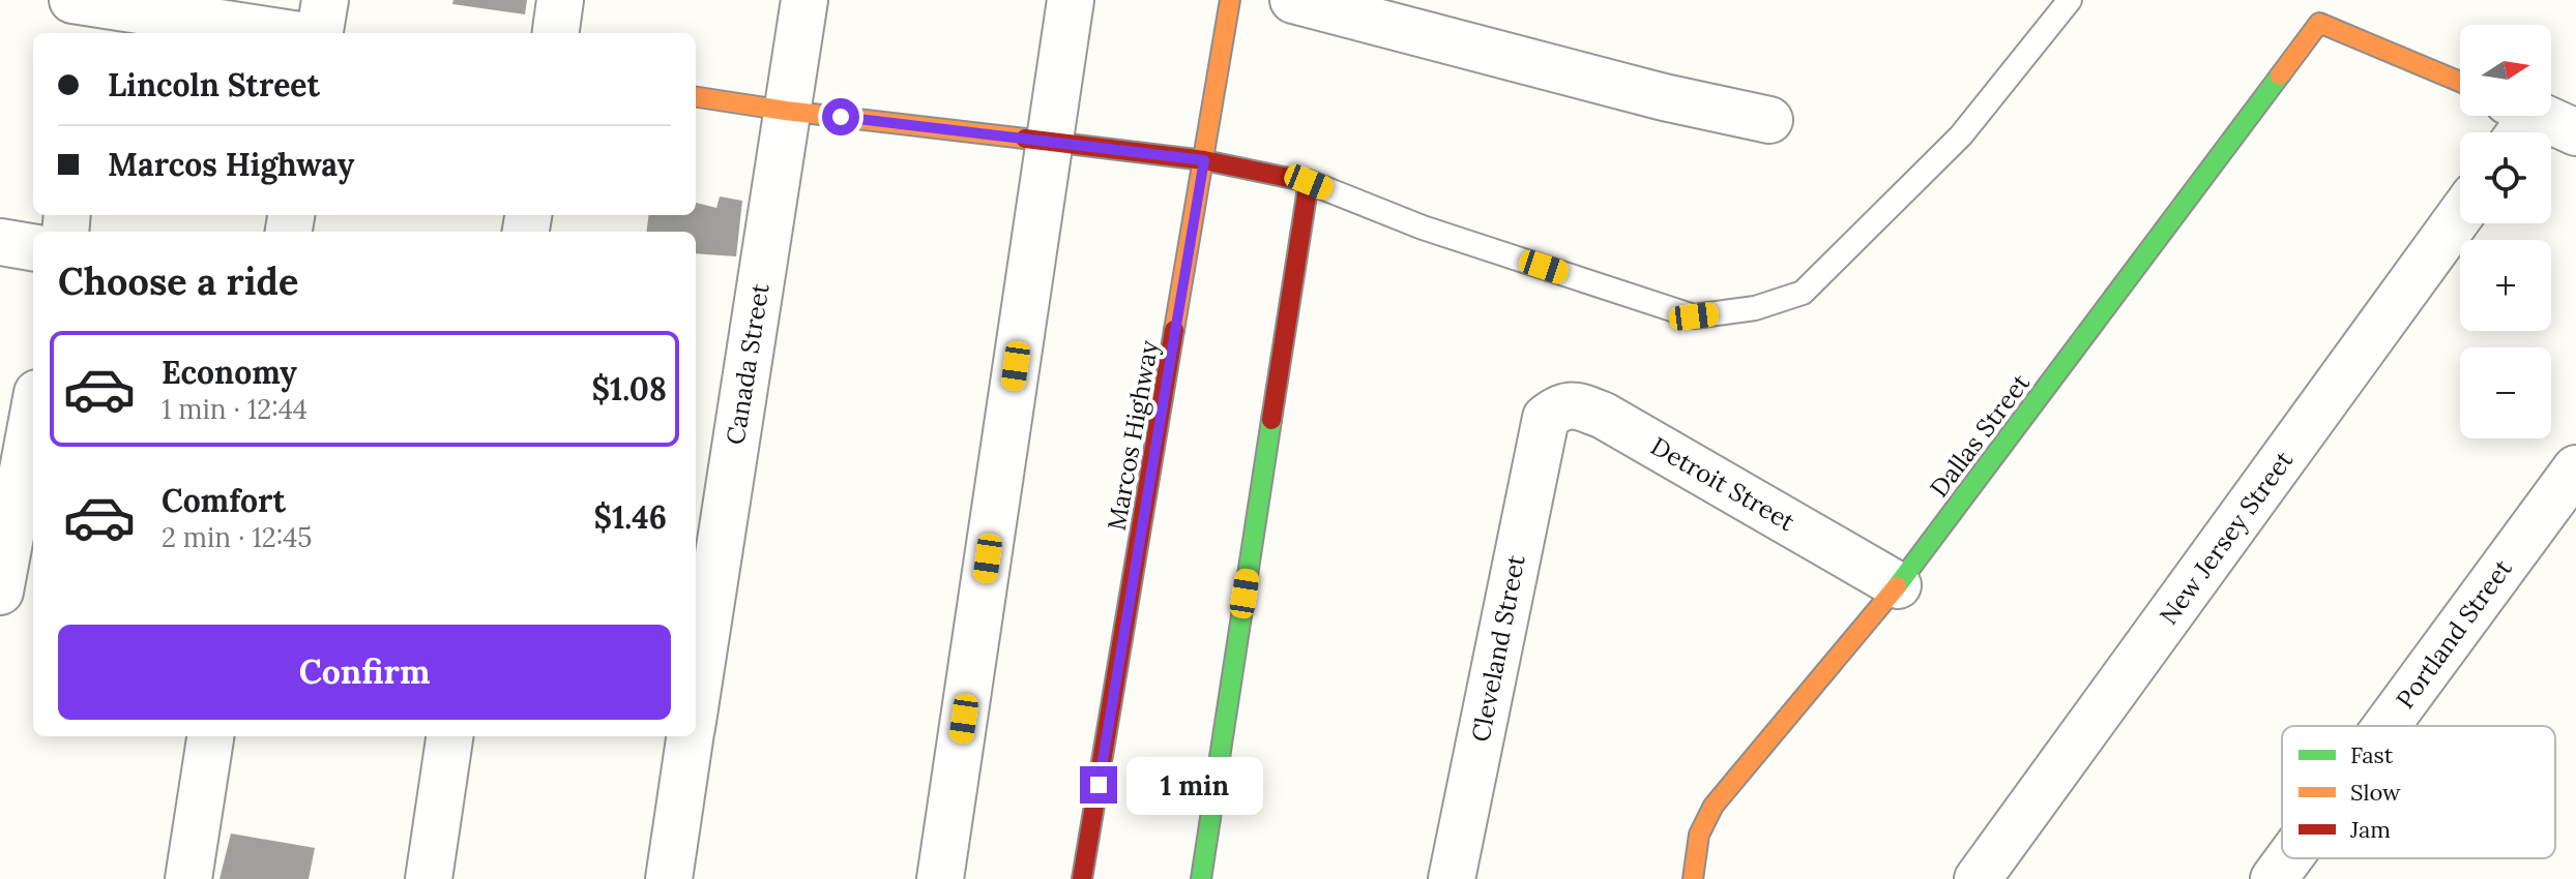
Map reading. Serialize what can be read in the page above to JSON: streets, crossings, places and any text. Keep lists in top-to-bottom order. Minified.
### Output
{"streets":{"street":["Canada Street","Marcos Highway","Dallas Street","Detroit Street","New Jersey Street","Portland Street","Cleveland Street"]},"crossings":[["Dallas Street","Detroit Street"],["Detroit Street","Cleveland Street"]],"legend":["Fast","Slow","Jam"],"north":"right","page":{"map_buttons":["+","−"],"banner":["Lincoln Street","Marcos Highway"],"heading":"Choose a ride","list":[{"name":"Economy","note":"1 min · 12:44","value":"$1.08"},{"name":"Comfort","note":"2 min · 12:45","value":"$1.46"}],"buttons":"Confirm","bubble":"1 min"}}
